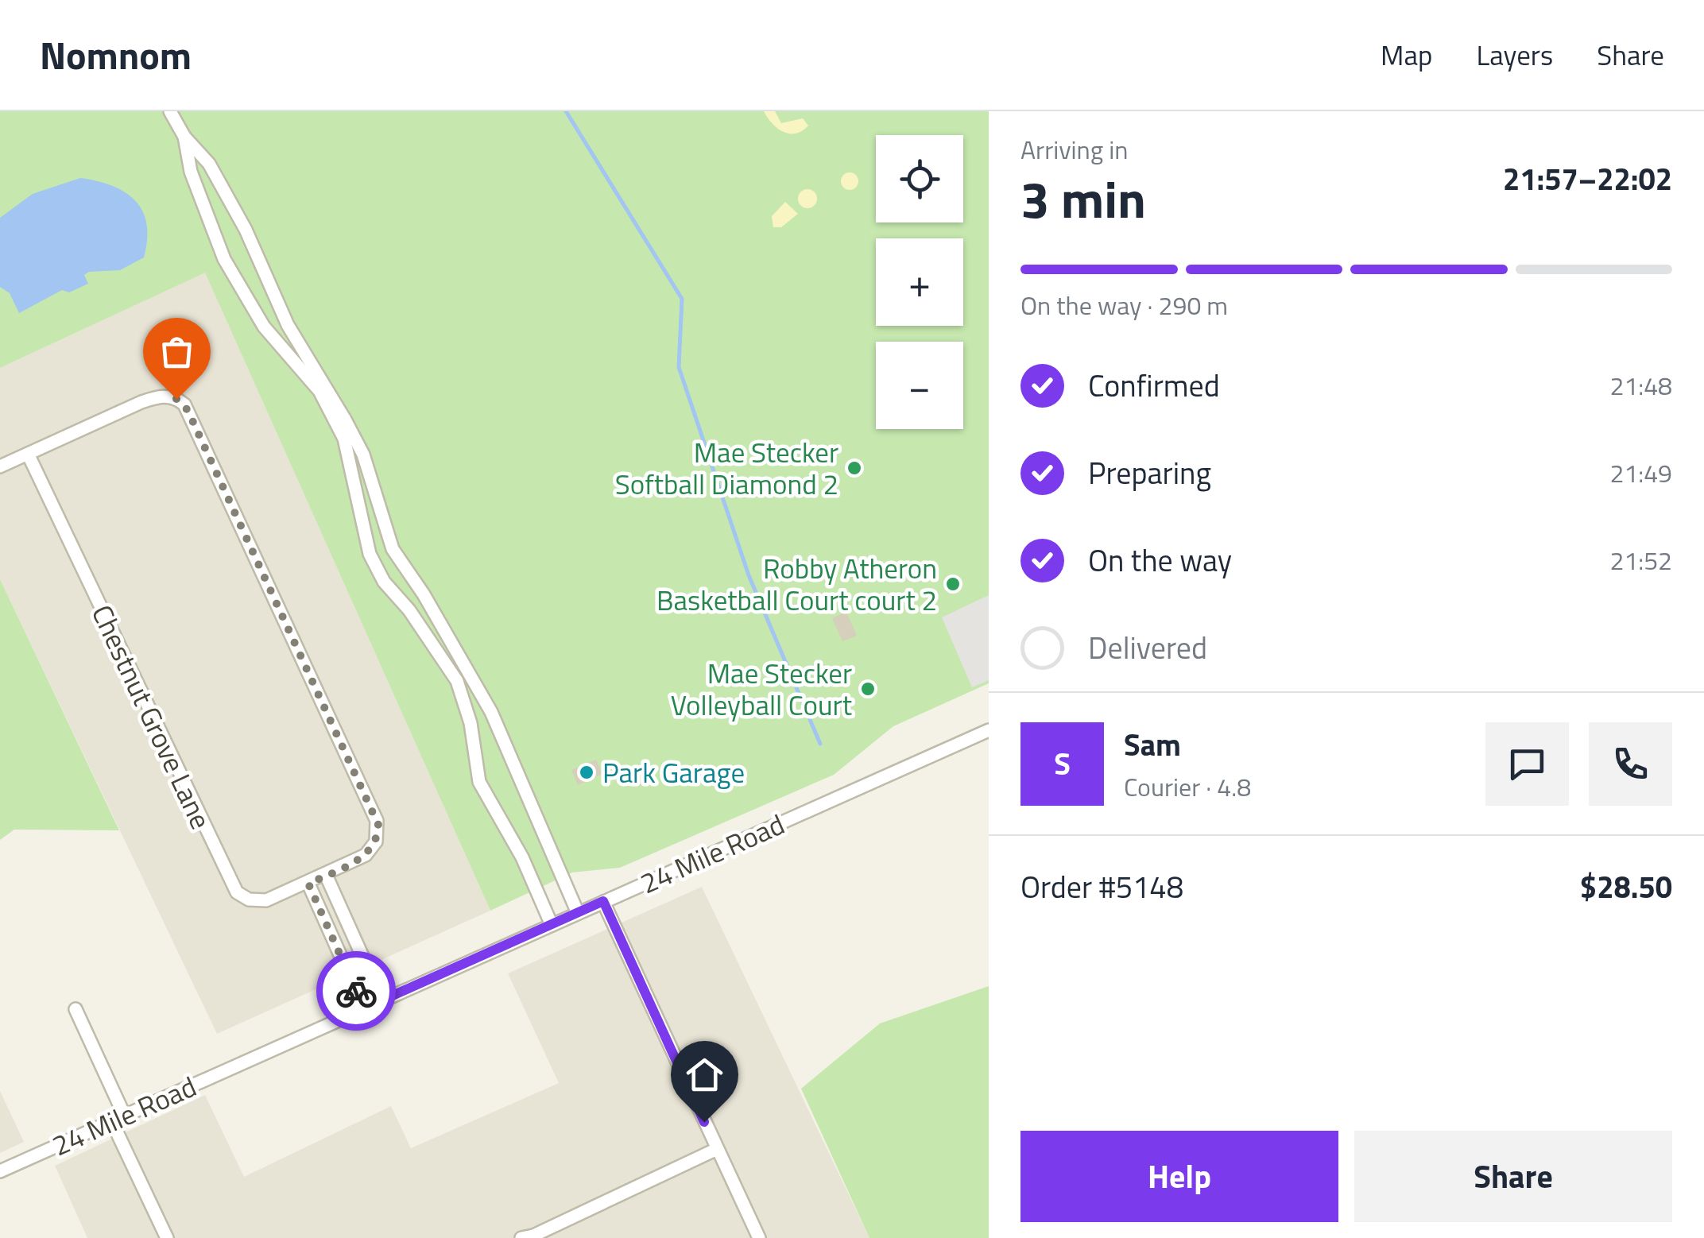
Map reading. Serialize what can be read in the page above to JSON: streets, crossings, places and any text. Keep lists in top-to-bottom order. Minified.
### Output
{"streets":{"street":["Chestnut Grove Lane","24 Mile Road"]},"places":["Mae Stecker Softball Diamond 2","Robby Atheron Basketball Court court 2","Mae Stecker Volleyball Court","Park Garage"],"page":{"header":"Nomnom","nav":["Map","Layers","Share"],"heading":["3 min","Arriving in","21:57–22:02"],"panel":["Sam","Courier · 4.8","Order #5148","$28.50"],"map_buttons":["+","−"],"bar":"On the way · 290 m","list":[["Confirmed","21:48"],["Preparing","21:49"],["On the way","21:52"],"Delivered"],"round":"S","buttons":["Help","Share"]}}
